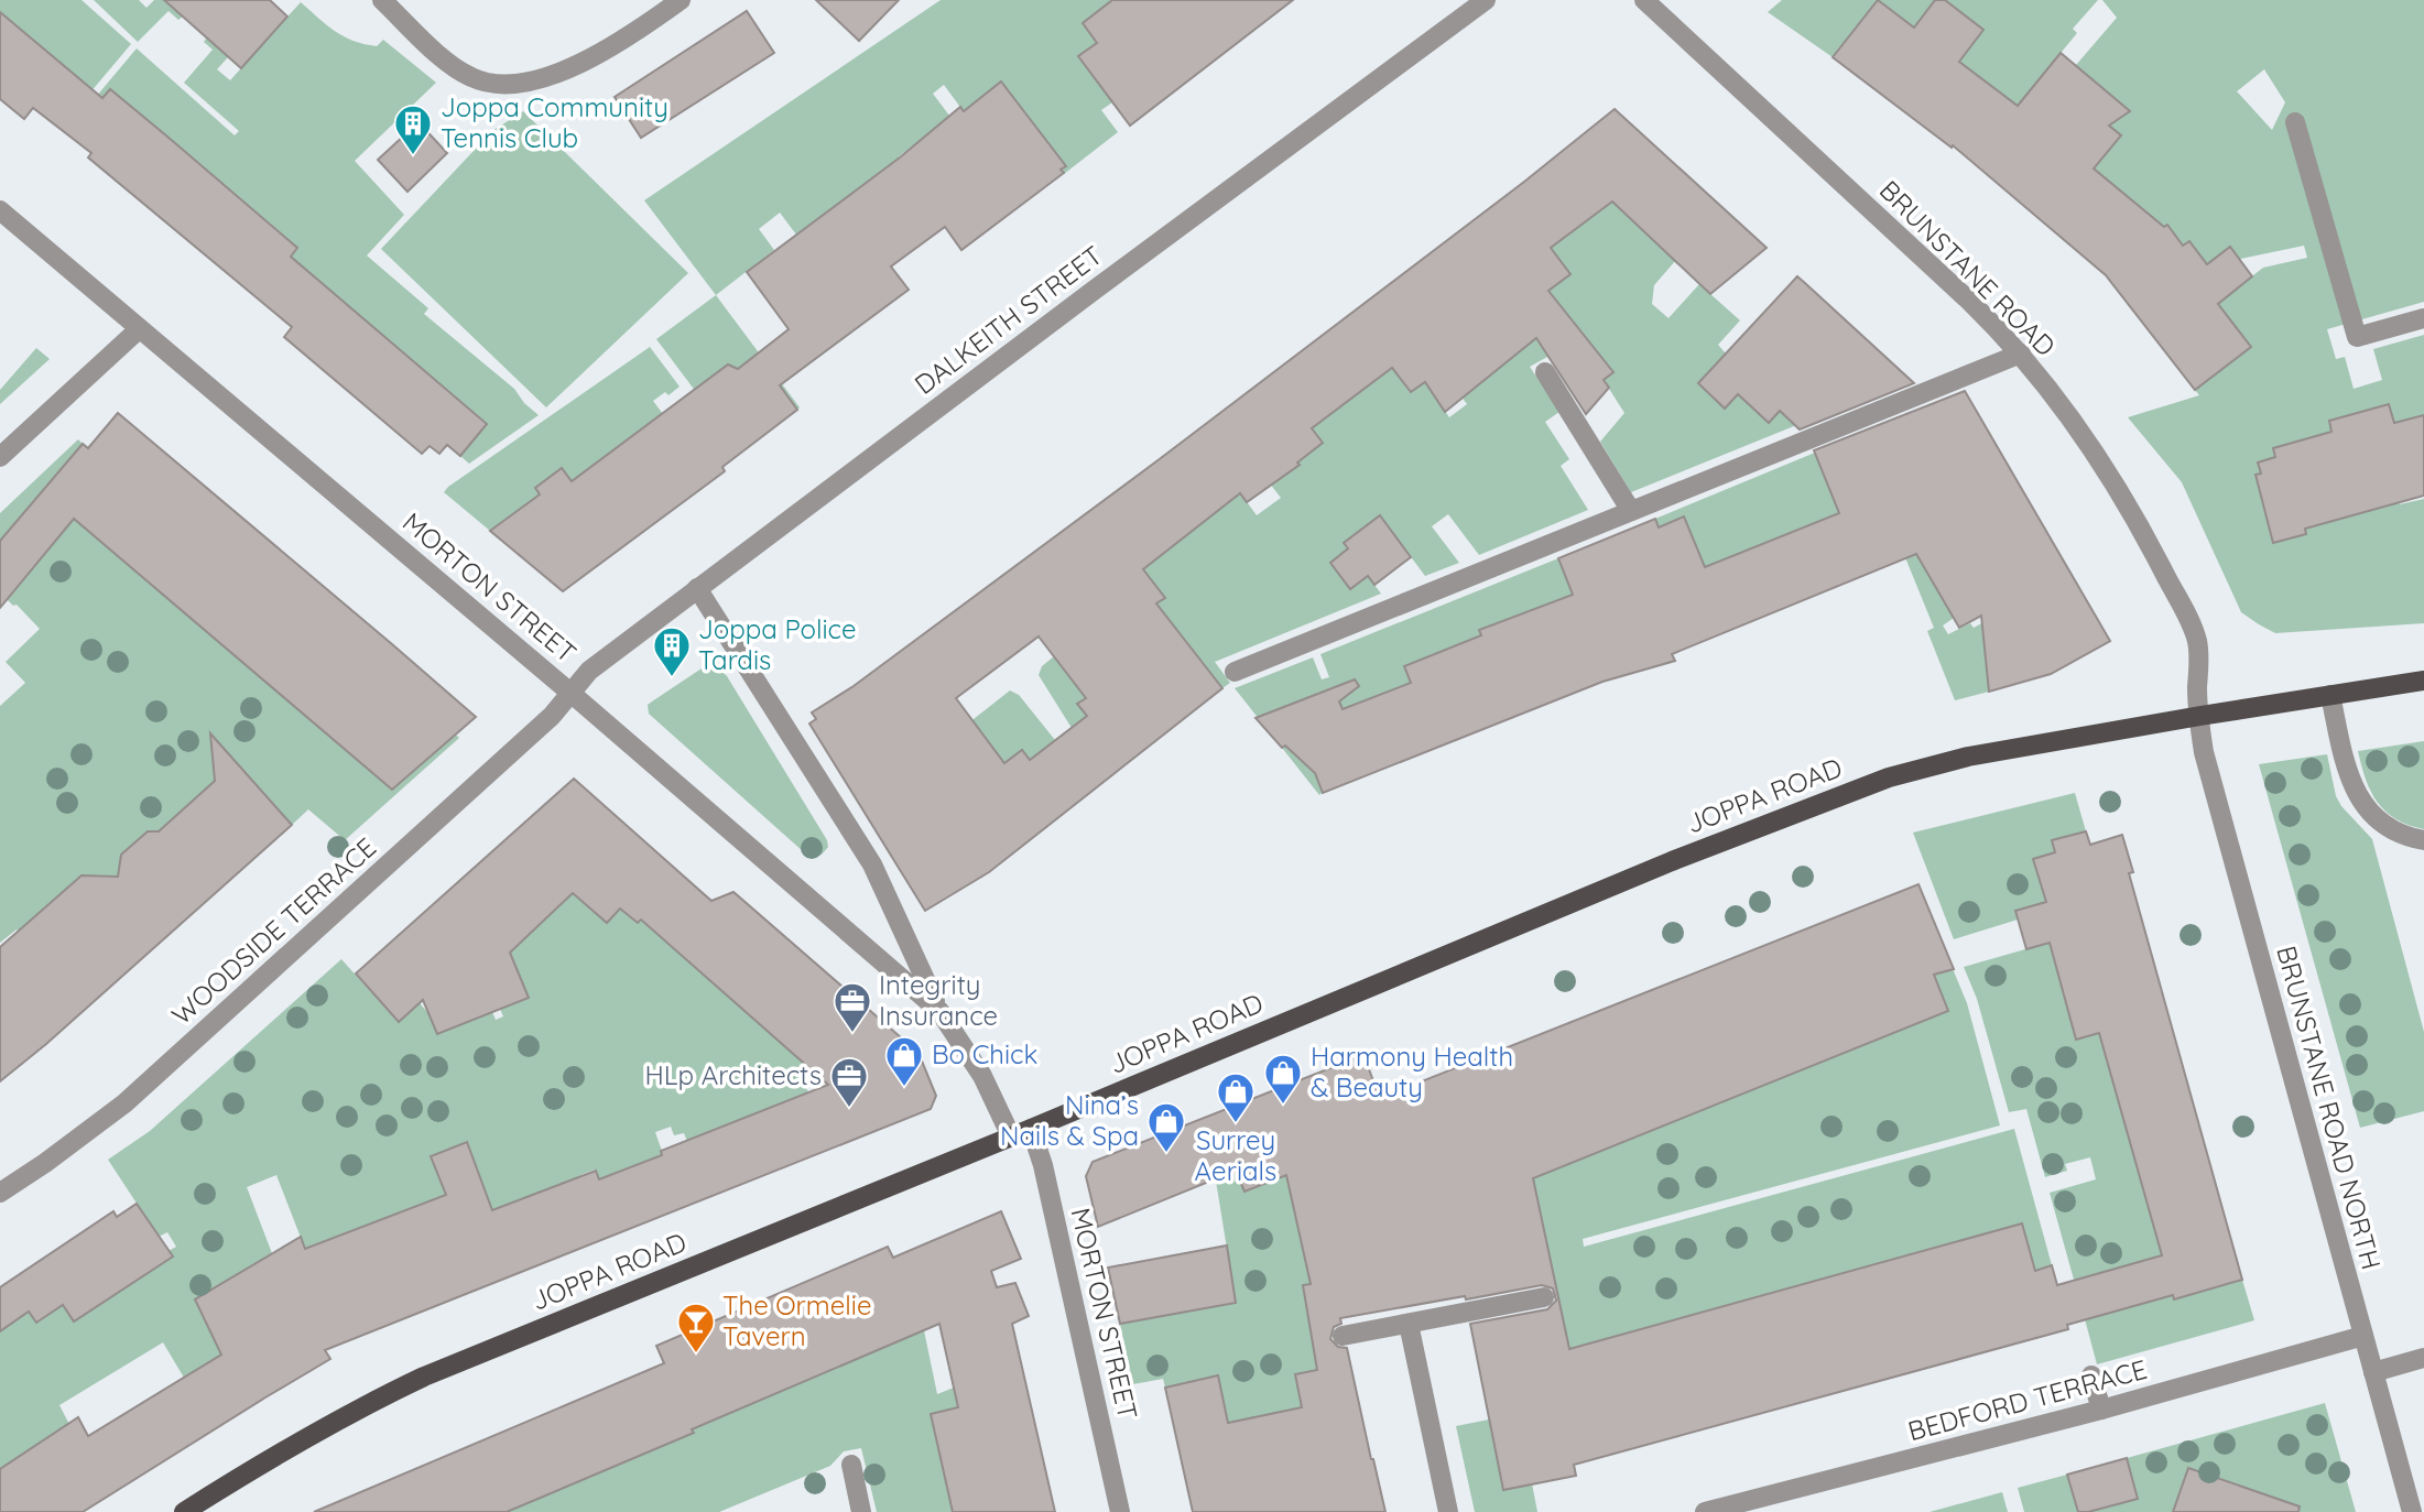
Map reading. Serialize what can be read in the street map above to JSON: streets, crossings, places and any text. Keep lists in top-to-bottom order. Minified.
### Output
{"streets":{"main road":["JOPPA ROAD"],"street":["BRUNSTANE ROAD","DALKEITH STREET","MORTON STREET","WOODSIDE TERRACE","BRUNSTANE ROAD NORTH","BEDFORD TERRACE"]},"crossings":[["BRUNSTANE ROAD","JOPPA ROAD"],["BRUNSTANE ROAD","BRUNSTANE ROAD NORTH"],["DALKEITH STREET","MORTON STREET"],["DALKEITH STREET","WOODSIDE TERRACE"],["MORTON STREET","JOPPA ROAD"],["MORTON STREET","WOODSIDE TERRACE"],["JOPPA ROAD","BRUNSTANE ROAD NORTH"],["BRUNSTANE ROAD NORTH","BEDFORD TERRACE"]],"places":{"building":["Joppa Community Tennis Club","Joppa Police Tardis"],"office":["Integrity Insurance","HLp Architects"],"shop":["Bo Chick","Harmony Health & Beauty","Surrey Aerials","Nina’s Nails & Spa"],"bar":["The Ormelie Tavern"]}}
